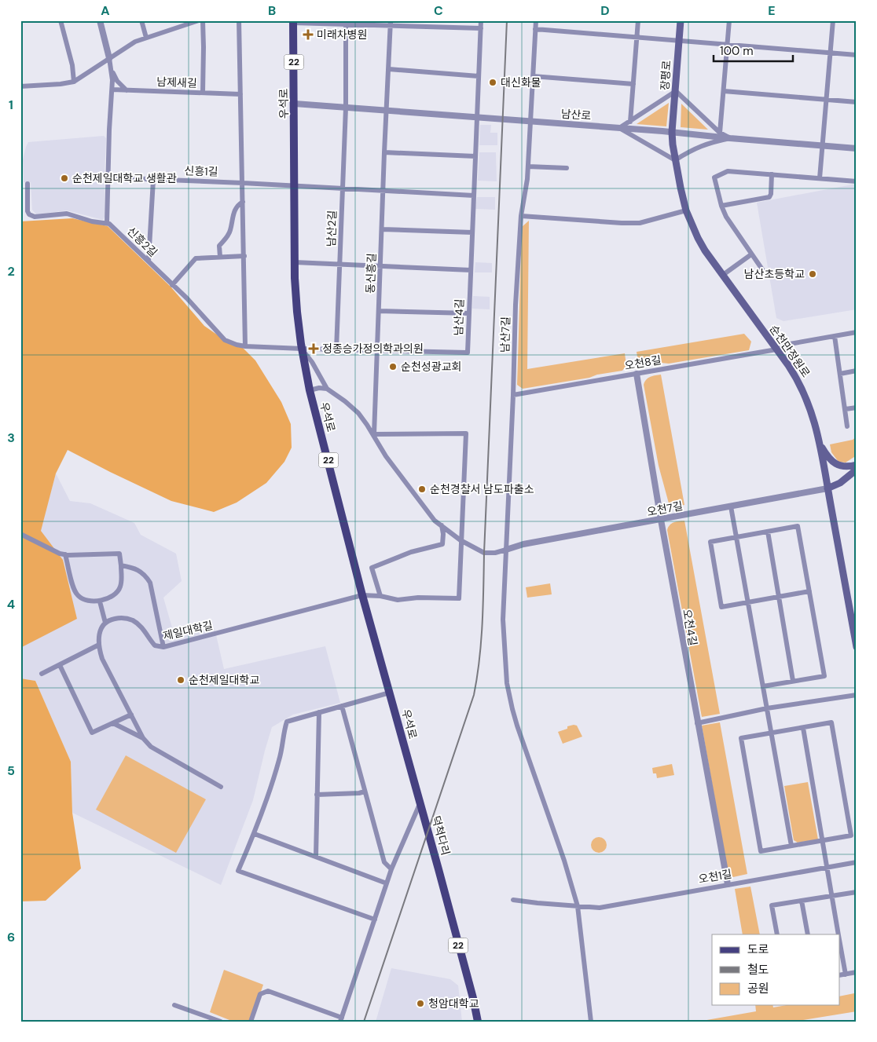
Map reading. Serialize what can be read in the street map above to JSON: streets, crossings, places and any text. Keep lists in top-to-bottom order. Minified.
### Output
{"streets":{"main road":["22","장평로","우석로","순천만정원로","덕척다리"],"street":["남제새길","남산로","신흥1길","남산2길","신흥2길","동신흥길","남산4길","남산7길","오천8길","오천7길","오천4길","제일대학길","오천1길"]},"crossings":[["장평로","남산로"],["장평로","순천만정원로"],["우석로","남산로"],["우석로","신흥1길"],["우석로","남산4길"],["우석로","제일대학길"],["우석로","덕척다리"],["남산로","남산2길"],["남산로","동신흥길"],["남산로","남산4길"],["남산로","남산7길"],["남산로","순천만정원로"],["신흥1길","남산2길"],["신흥1길","동신흥길"],["신흥1길","남산4길"],["남산2길","남산4길"],["신흥2길","남산4길"],["동신흥길","남산4길"],["남산7길","오천8길"],["남산7길","오천7길"],["남산7길","오천1길"],["순천만정원로","오천8길"],["순천만정원로","오천7길"],["오천8길","오천4길"],["오천7길","오천4길"],["오천4길","오천1길"]],"places":{"health":["미래차병원","정종승가정의학과의원"],"other":["대신화물","순천제일대학교 생활관","남산초등학교","순천성광교회","순천경찰서 남도파출소","순천제일대학교","청암대학교"]},"legend":["도로","철도","공원"],"scale_bar":"100 m","grid":{"columns":["A","B","C","D","E"],"rows":["1","2","3","4","5","6"]}}
